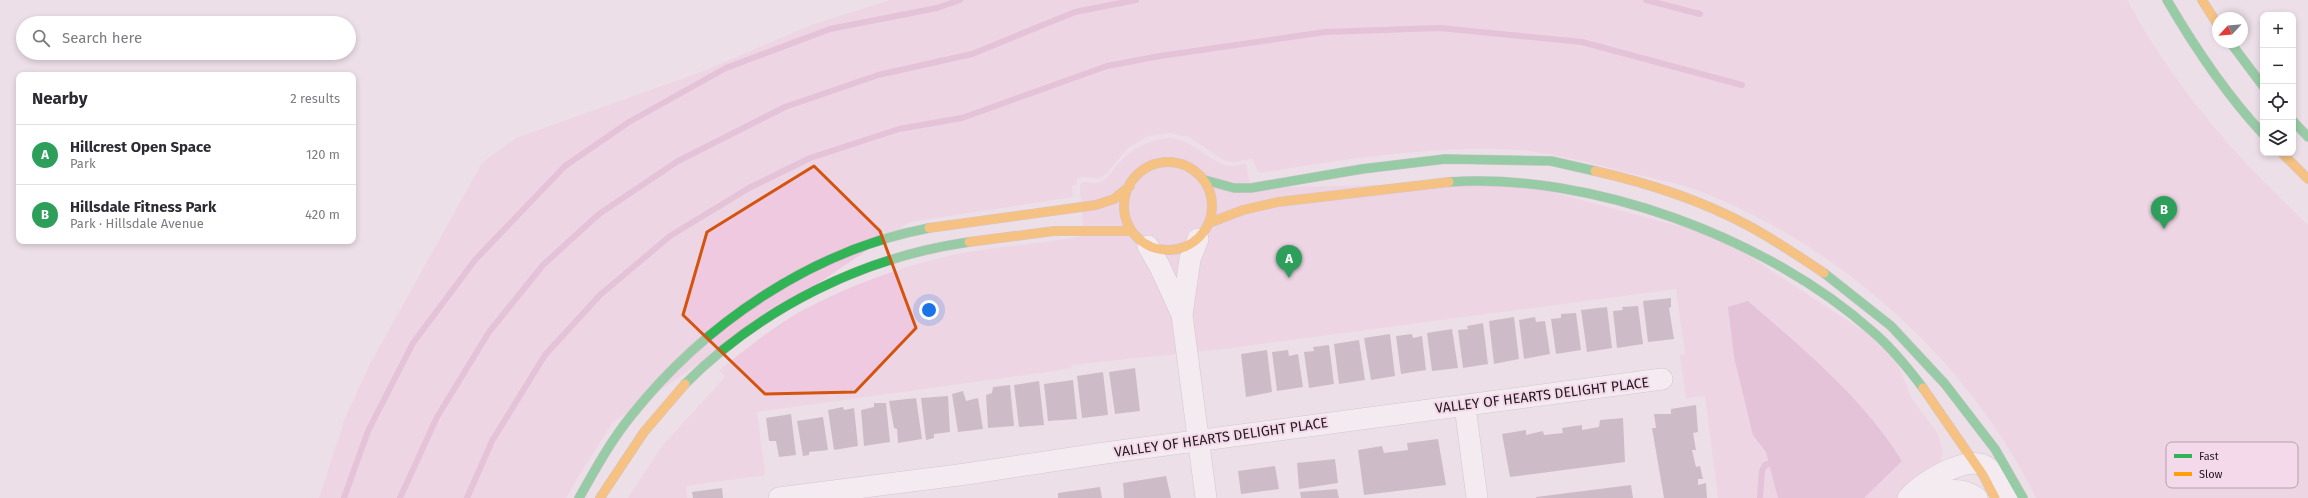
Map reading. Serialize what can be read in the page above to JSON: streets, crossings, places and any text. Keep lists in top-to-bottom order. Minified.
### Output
{"streets":{"street":["VALLEY OF HEARTS DELIGHT PLACE"]},"legend":["Fast","Slow"],"north":"bottom left","page":{"map_buttons":["+","−"],"search":"Search here","heading":["Nearby","2 results"],"list":[{"mark":"A","name":"Hillcrest Open Space","note":"Park","value":"120 m"},{"mark":"B","name":"Hillsdale Fitness Park","note":"Park · Hillsdale Avenue","value":"420 m"}],"pins":["B","A"]}}
